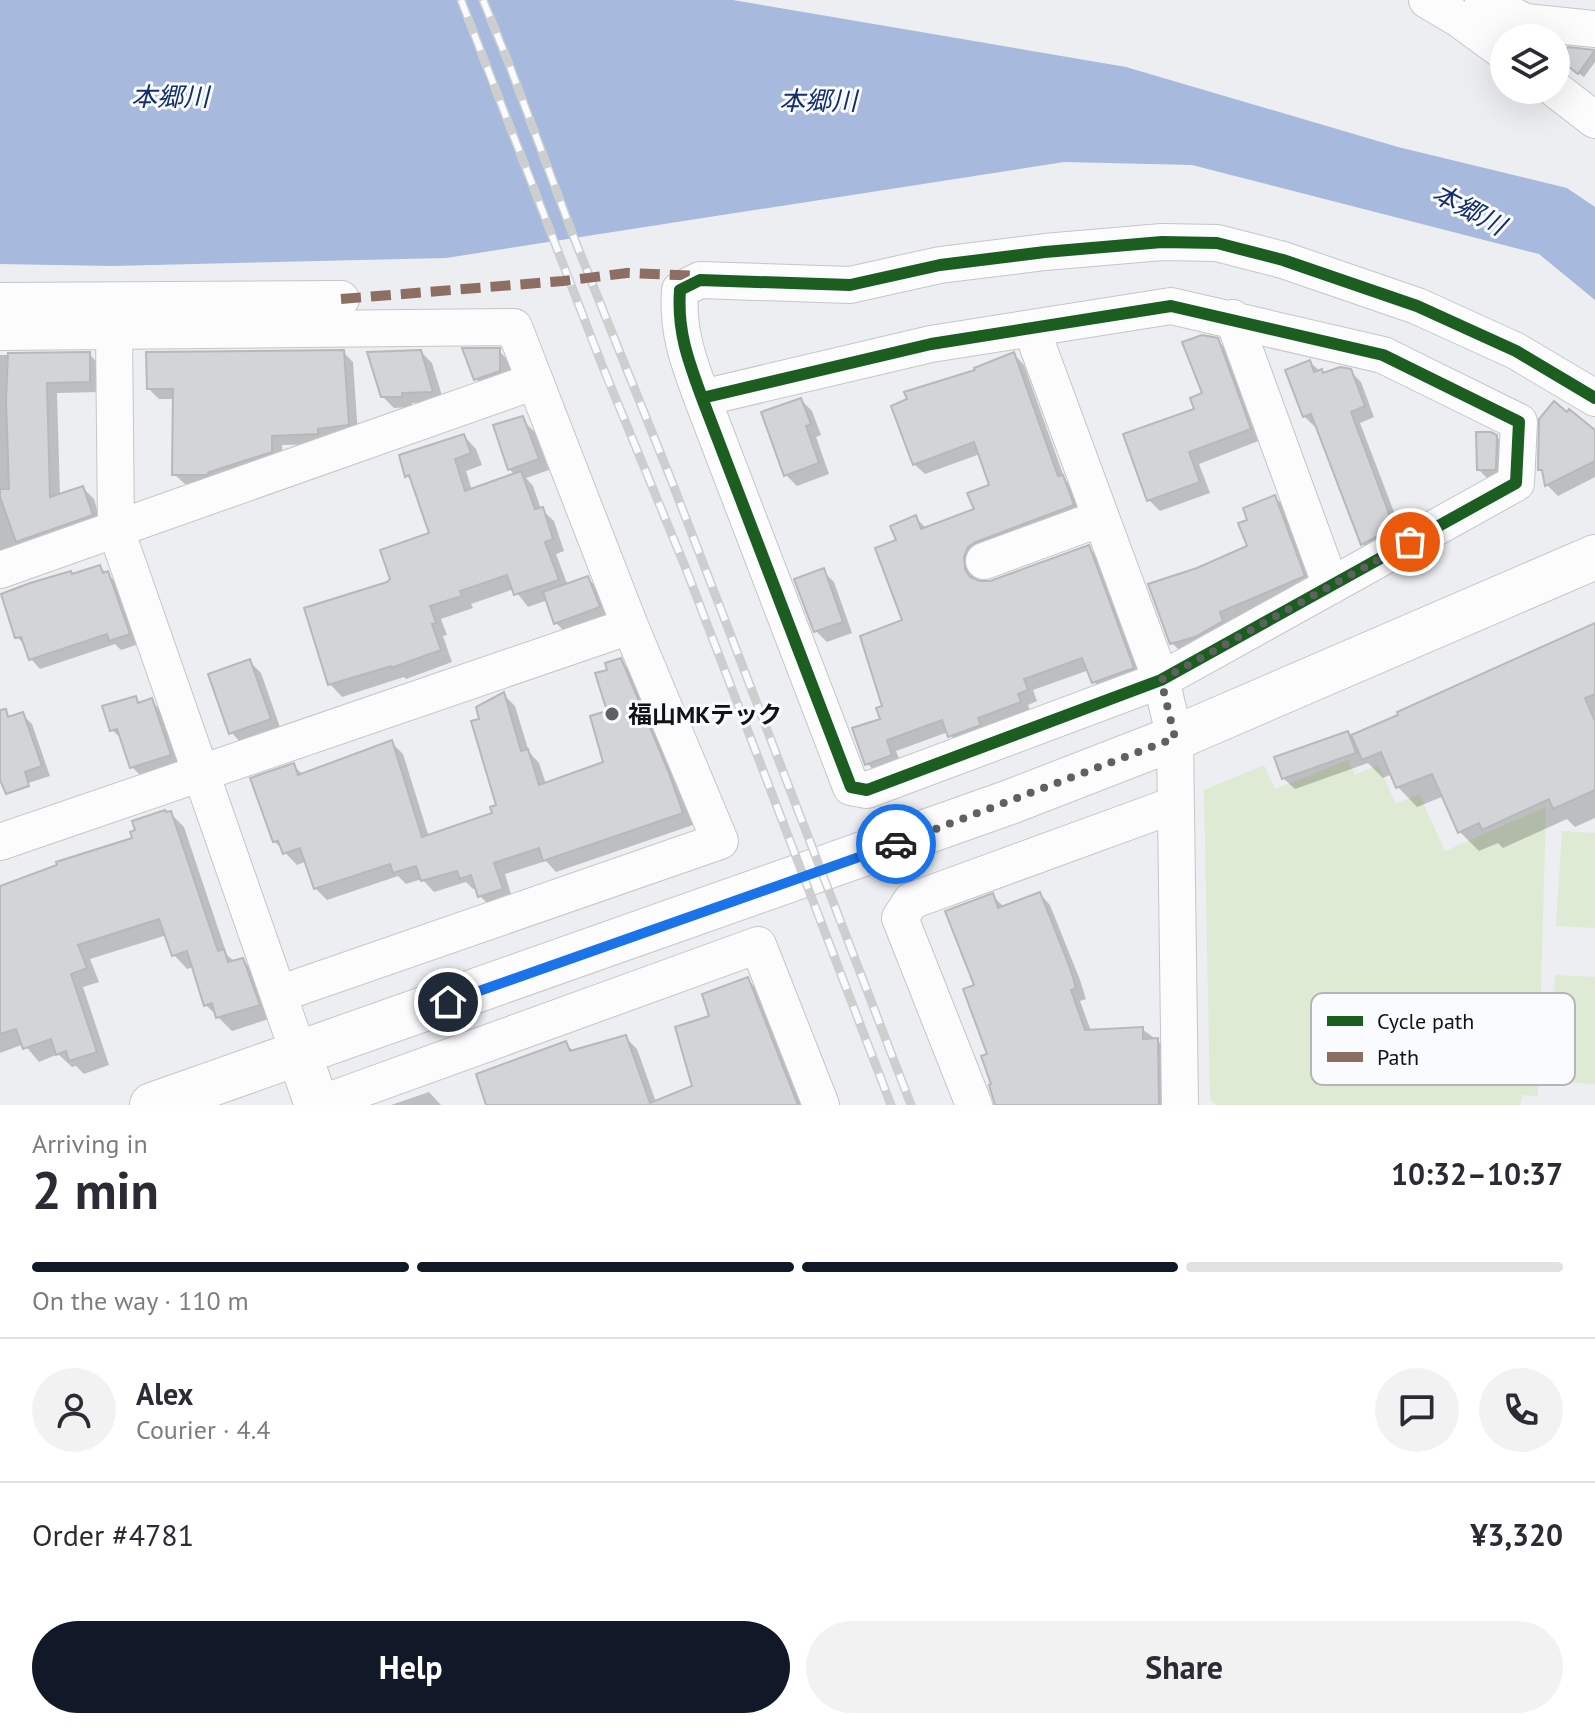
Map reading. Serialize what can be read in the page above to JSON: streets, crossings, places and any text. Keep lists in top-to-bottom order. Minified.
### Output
{"water":["本郷川"],"places":["福山MKテック"],"legend":["Cycle path","Path"],"page":{"heading":["2 min","Arriving in","10:32–10:37"],"panel":["Alex","Courier · 4.4","Order #4781","¥3,320"],"bar":"On the way · 110 m","buttons":["Help","Share"]}}
